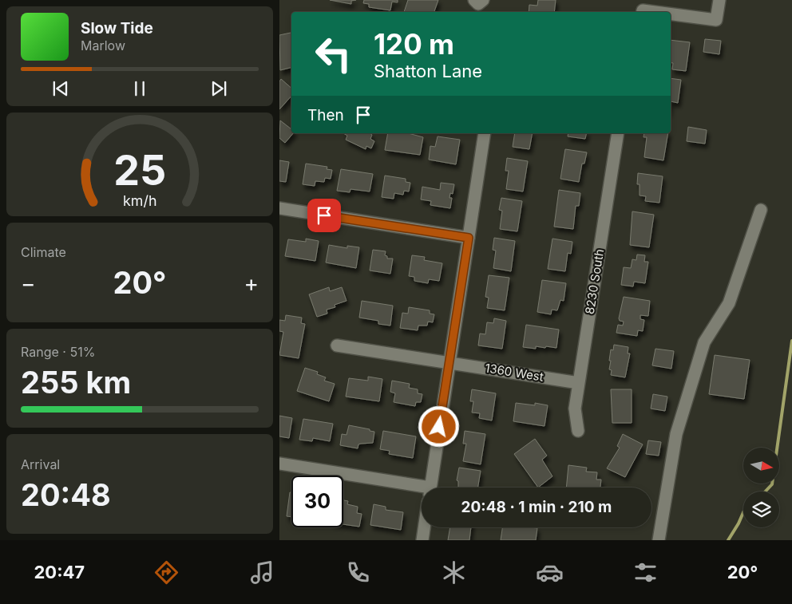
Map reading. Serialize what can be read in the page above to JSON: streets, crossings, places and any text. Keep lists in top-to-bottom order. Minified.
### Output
{"streets":{"street":["8230 South","1360 West"]},"crossings":[["8230 South","1360 West"]],"north":"right","page":{"turn":["120 m","Shatton Lane"],"song":["Slow Tide","Marlow"],"then":"Then","tile":["Climate",["Range · 51%","255 km"],["Arrival","20:48"]],"heat":["−","20°","+"],"limit":"30","trip":"20:48 · 1 min · 210 m","tabs":["20:47","20°"],"gauge":["25","km/h"]}}
